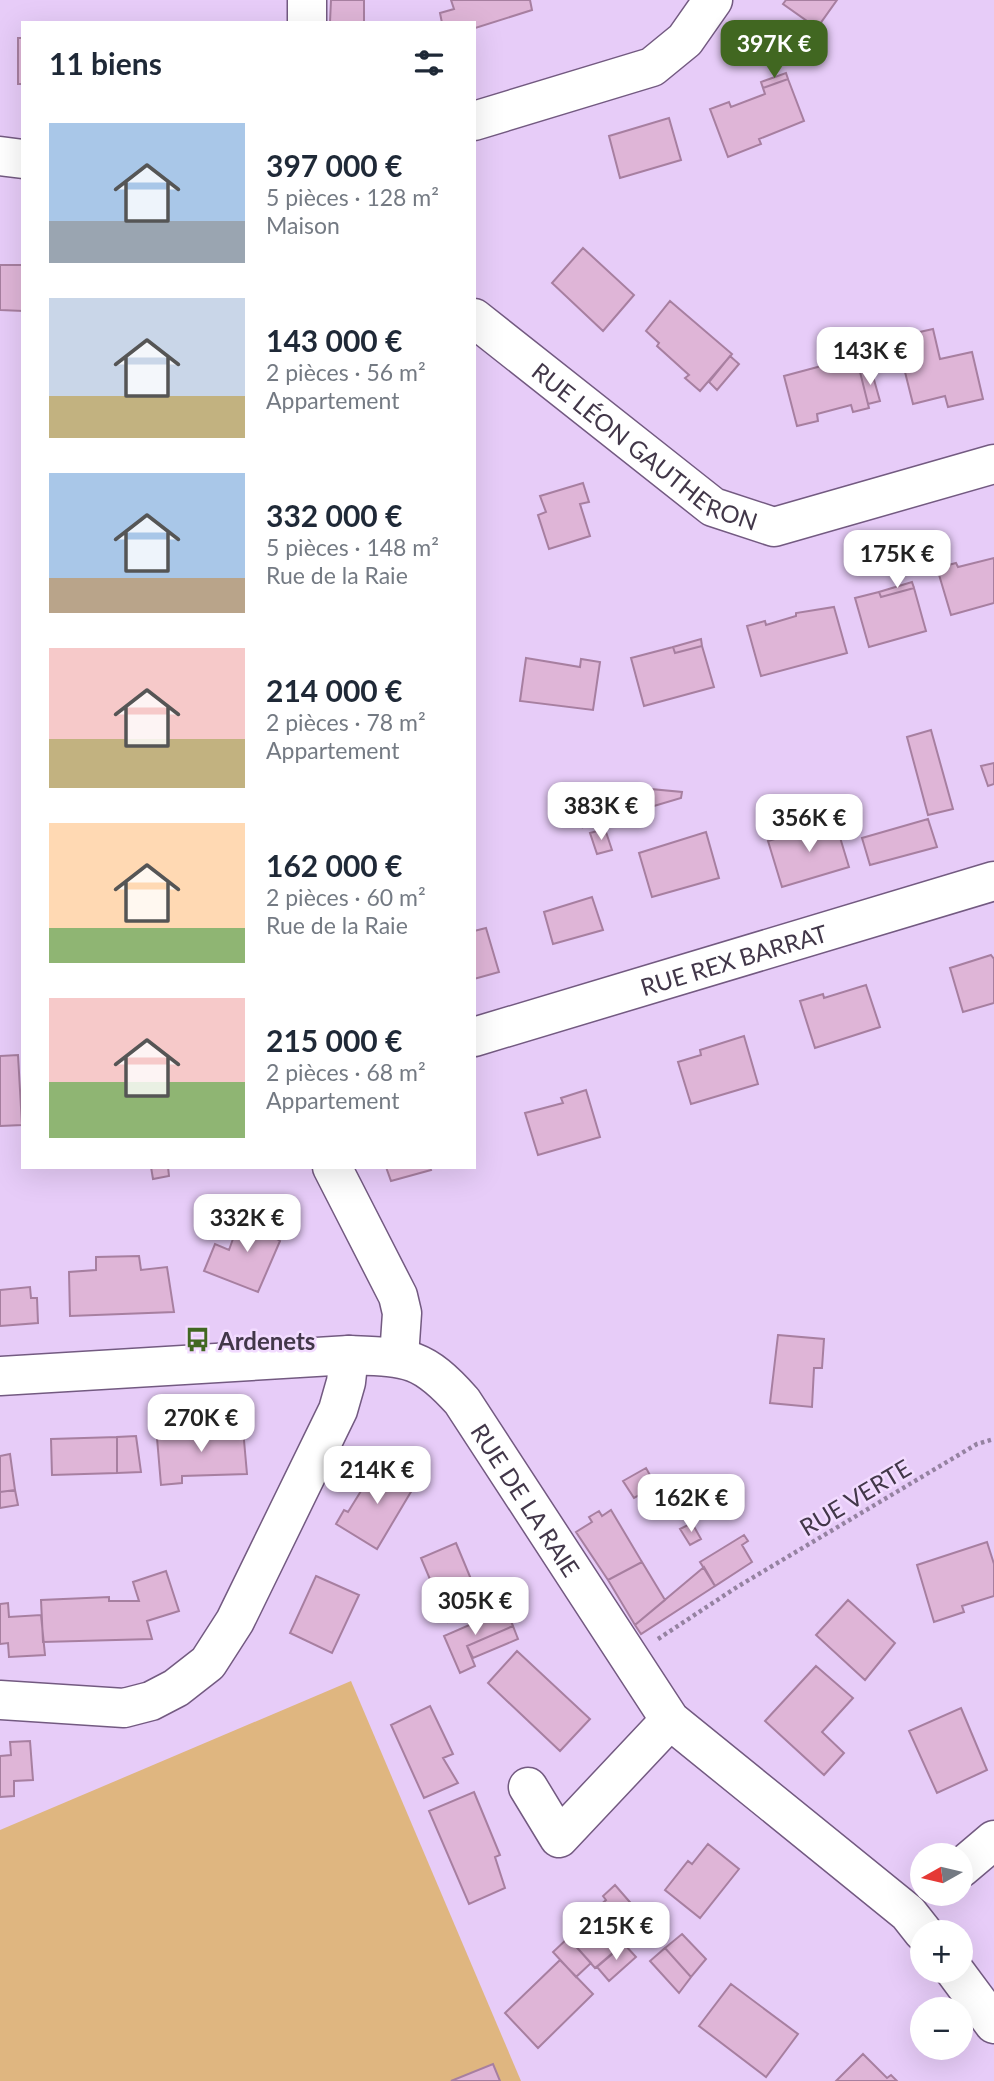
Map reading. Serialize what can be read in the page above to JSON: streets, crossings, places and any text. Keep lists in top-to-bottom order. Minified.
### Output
{"streets":{"street":["RUE LÉON GAUTHERON","RUE REX BARRAT","RUE DE LA RAIE"],"path":["RUE VERTE"]},"crossings":[["RUE VERTE","RUE DE LA RAIE"]],"places":{"bus stop":["Ardenets"]},"north":"left","page":{"price":["397K €","143K €","175K €","383K €","356K €","332K €","270K €","214K €","162K €","305K €","215K €"],"heading":"11 biens","list":[{"name":"397 000 €","note":"5 pièces · 128 m² · Maison"},{"name":"143 000 €","note":"2 pièces · 56 m² · Appartement"},{"name":"332 000 €","note":"5 pièces · 148 m² · Rue de la Raie"},{"name":"214 000 €","note":"2 pièces · 78 m² · Appartement"},{"name":"162 000 €","note":"2 pièces · 60 m² · Rue de la Raie"},{"name":"215 000 €","note":"2 pièces · 68 m² · Appartement"}],"map_buttons":["+","−"]}}
